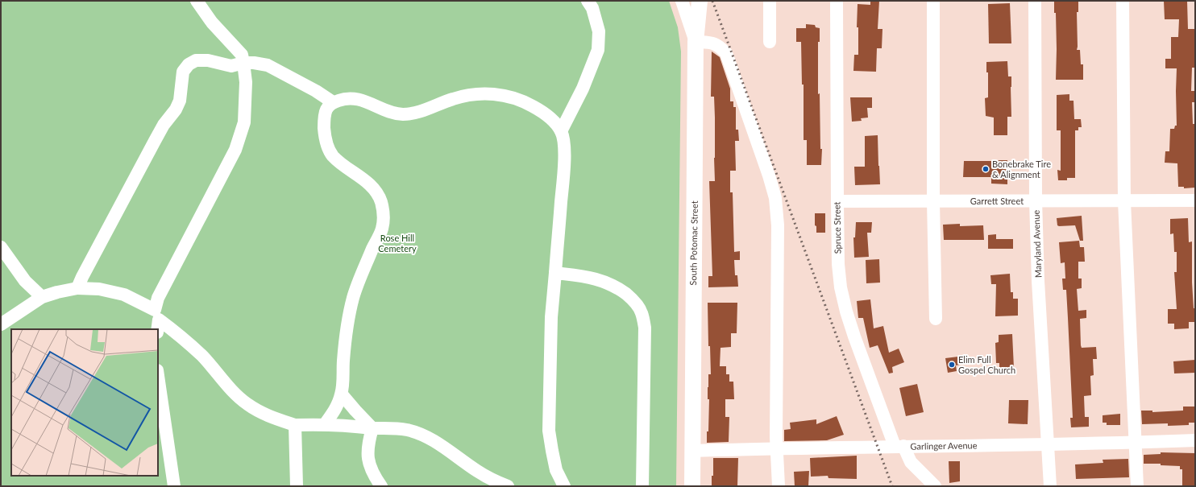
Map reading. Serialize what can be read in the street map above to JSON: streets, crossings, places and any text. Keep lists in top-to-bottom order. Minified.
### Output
{"streets":{"main road":["South Potomac Street"],"street":["Garrett Street","Spruce Street","Maryland Avenue","Garlinger Avenue"]},"crossings":[["Garrett Street","Spruce Street"],["Garrett Street","Maryland Avenue"],["Spruce Street","Garlinger Avenue"],["South Potomac Street","Garlinger Avenue"],["Maryland Avenue","Garlinger Avenue"]],"parks":["Rose Hill Cemetery"],"places":["Bonebrake Tire & Alignment","Elim Full Gospel Church"]}
